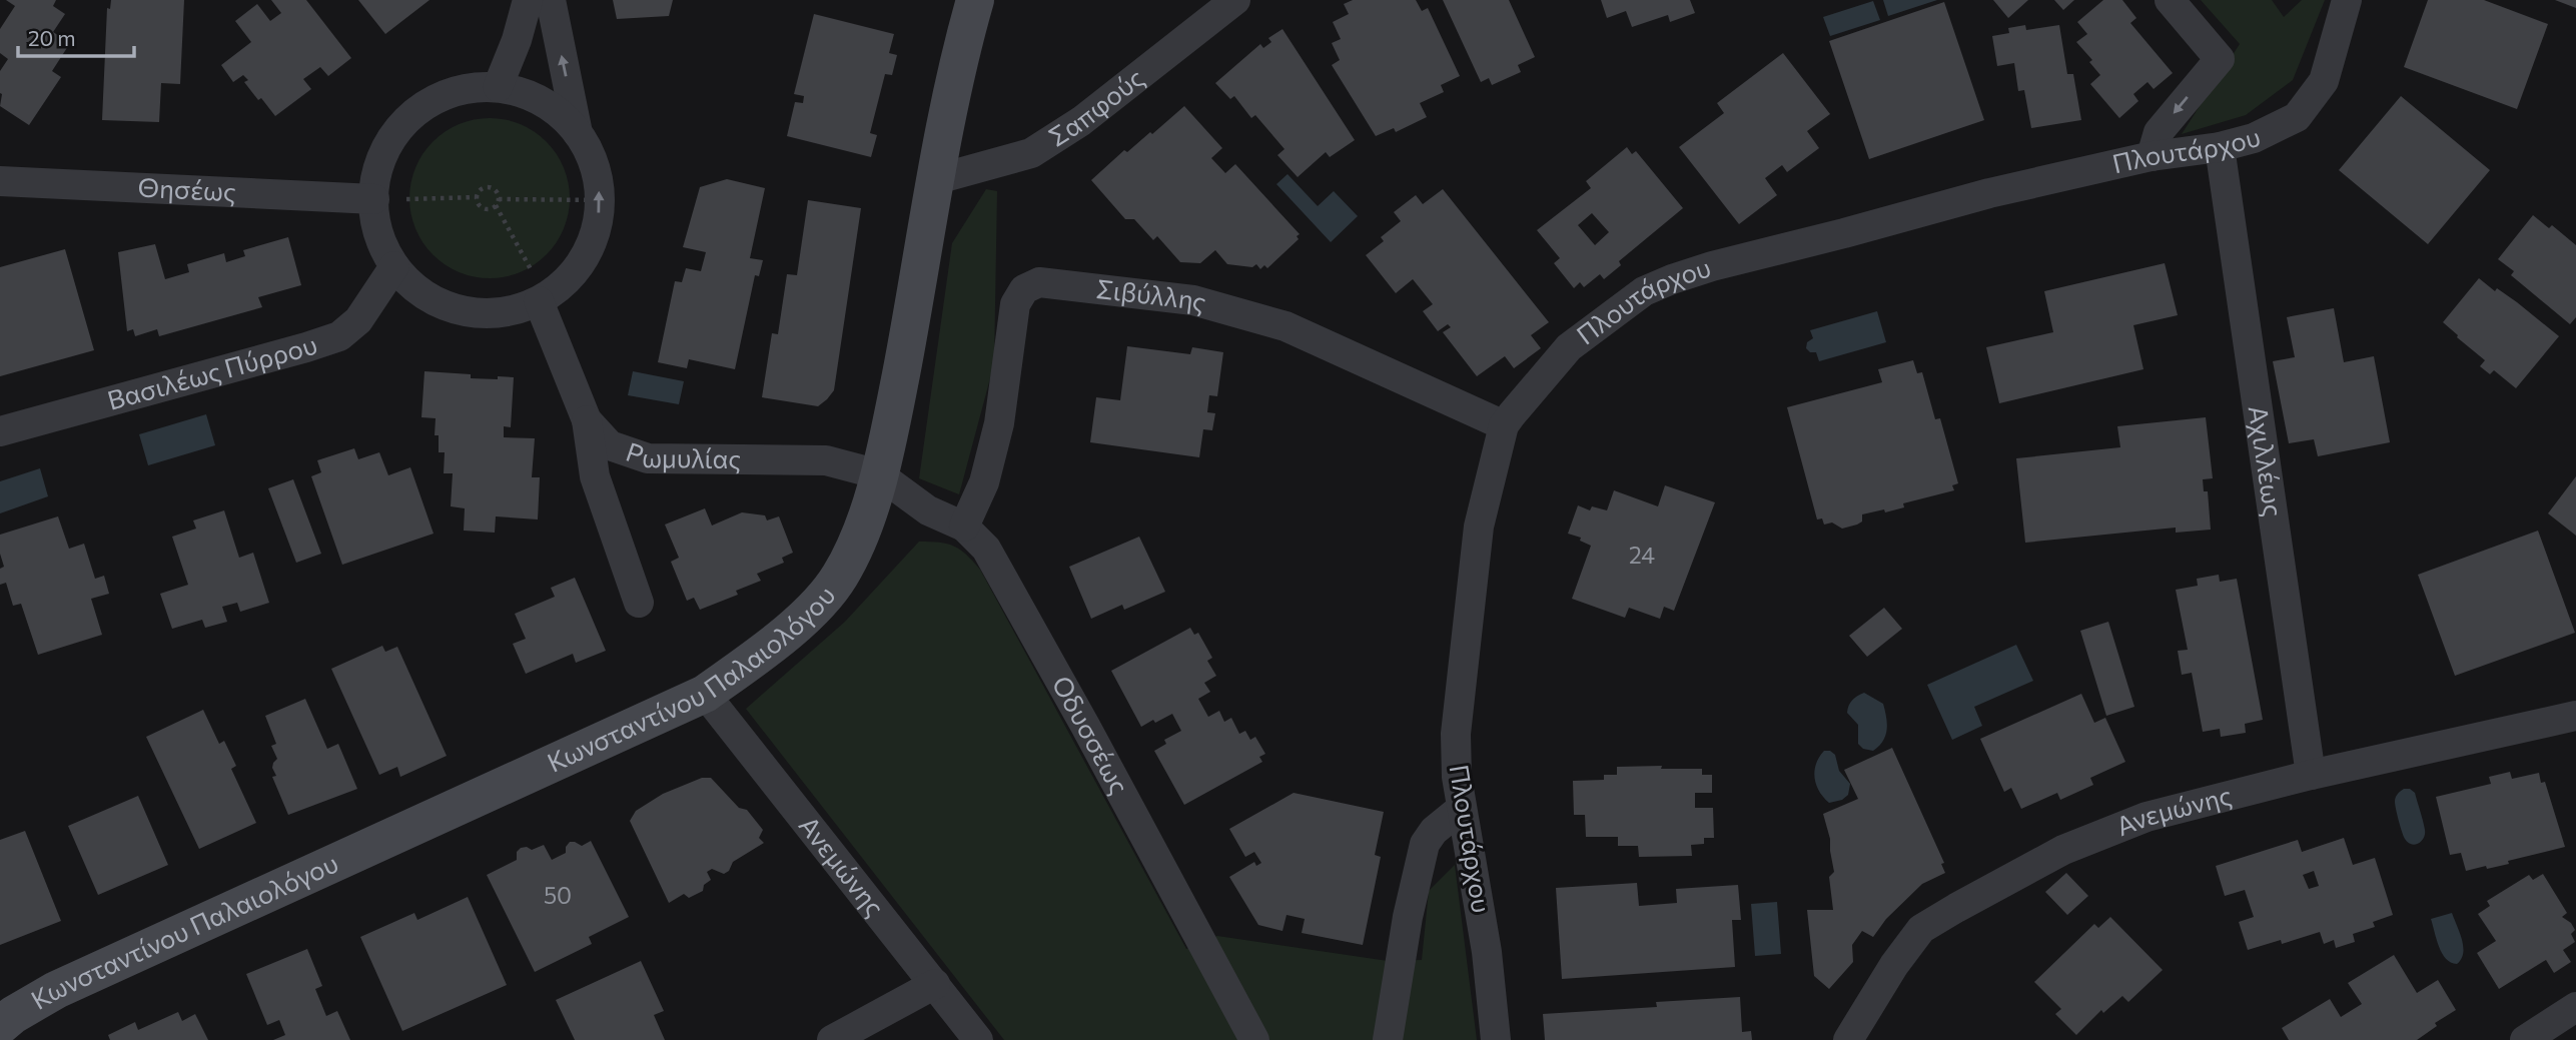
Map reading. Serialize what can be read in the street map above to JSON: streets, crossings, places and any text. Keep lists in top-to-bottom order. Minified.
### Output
{"streets":{"street":["Σαπφούς","Πλουτάρχου","Θησέως","Σιβύλλης","Βασιλέως Πύρρου","Ρωμυλίας","Αχιλλέως","Κωνσταντίνου Παλαιολόγου","Οδυσσέως","Ανεμώνης"]},"crossings":[["Σαπφούς","Κωνσταντίνου Παλαιολόγου"],["Πλουτάρχου","Σιβύλλης"],["Πλουτάρχου","Αχιλλέως"],["Σιβύλλης","Οδυσσέως"],["Ρωμυλίας","Κωνσταντίνου Παλαιολόγου"],["Ρωμυλίας","Οδυσσέως"],["Αχιλλέως","Ανεμώνης"],["Κωνσταντίνου Παλαιολόγου","Οδυσσέως"],["Κωνσταντίνου Παλαιολόγου","Ανεμώνης"]],"house_numbers":["24","50"],"scale_bar":"20 m"}
